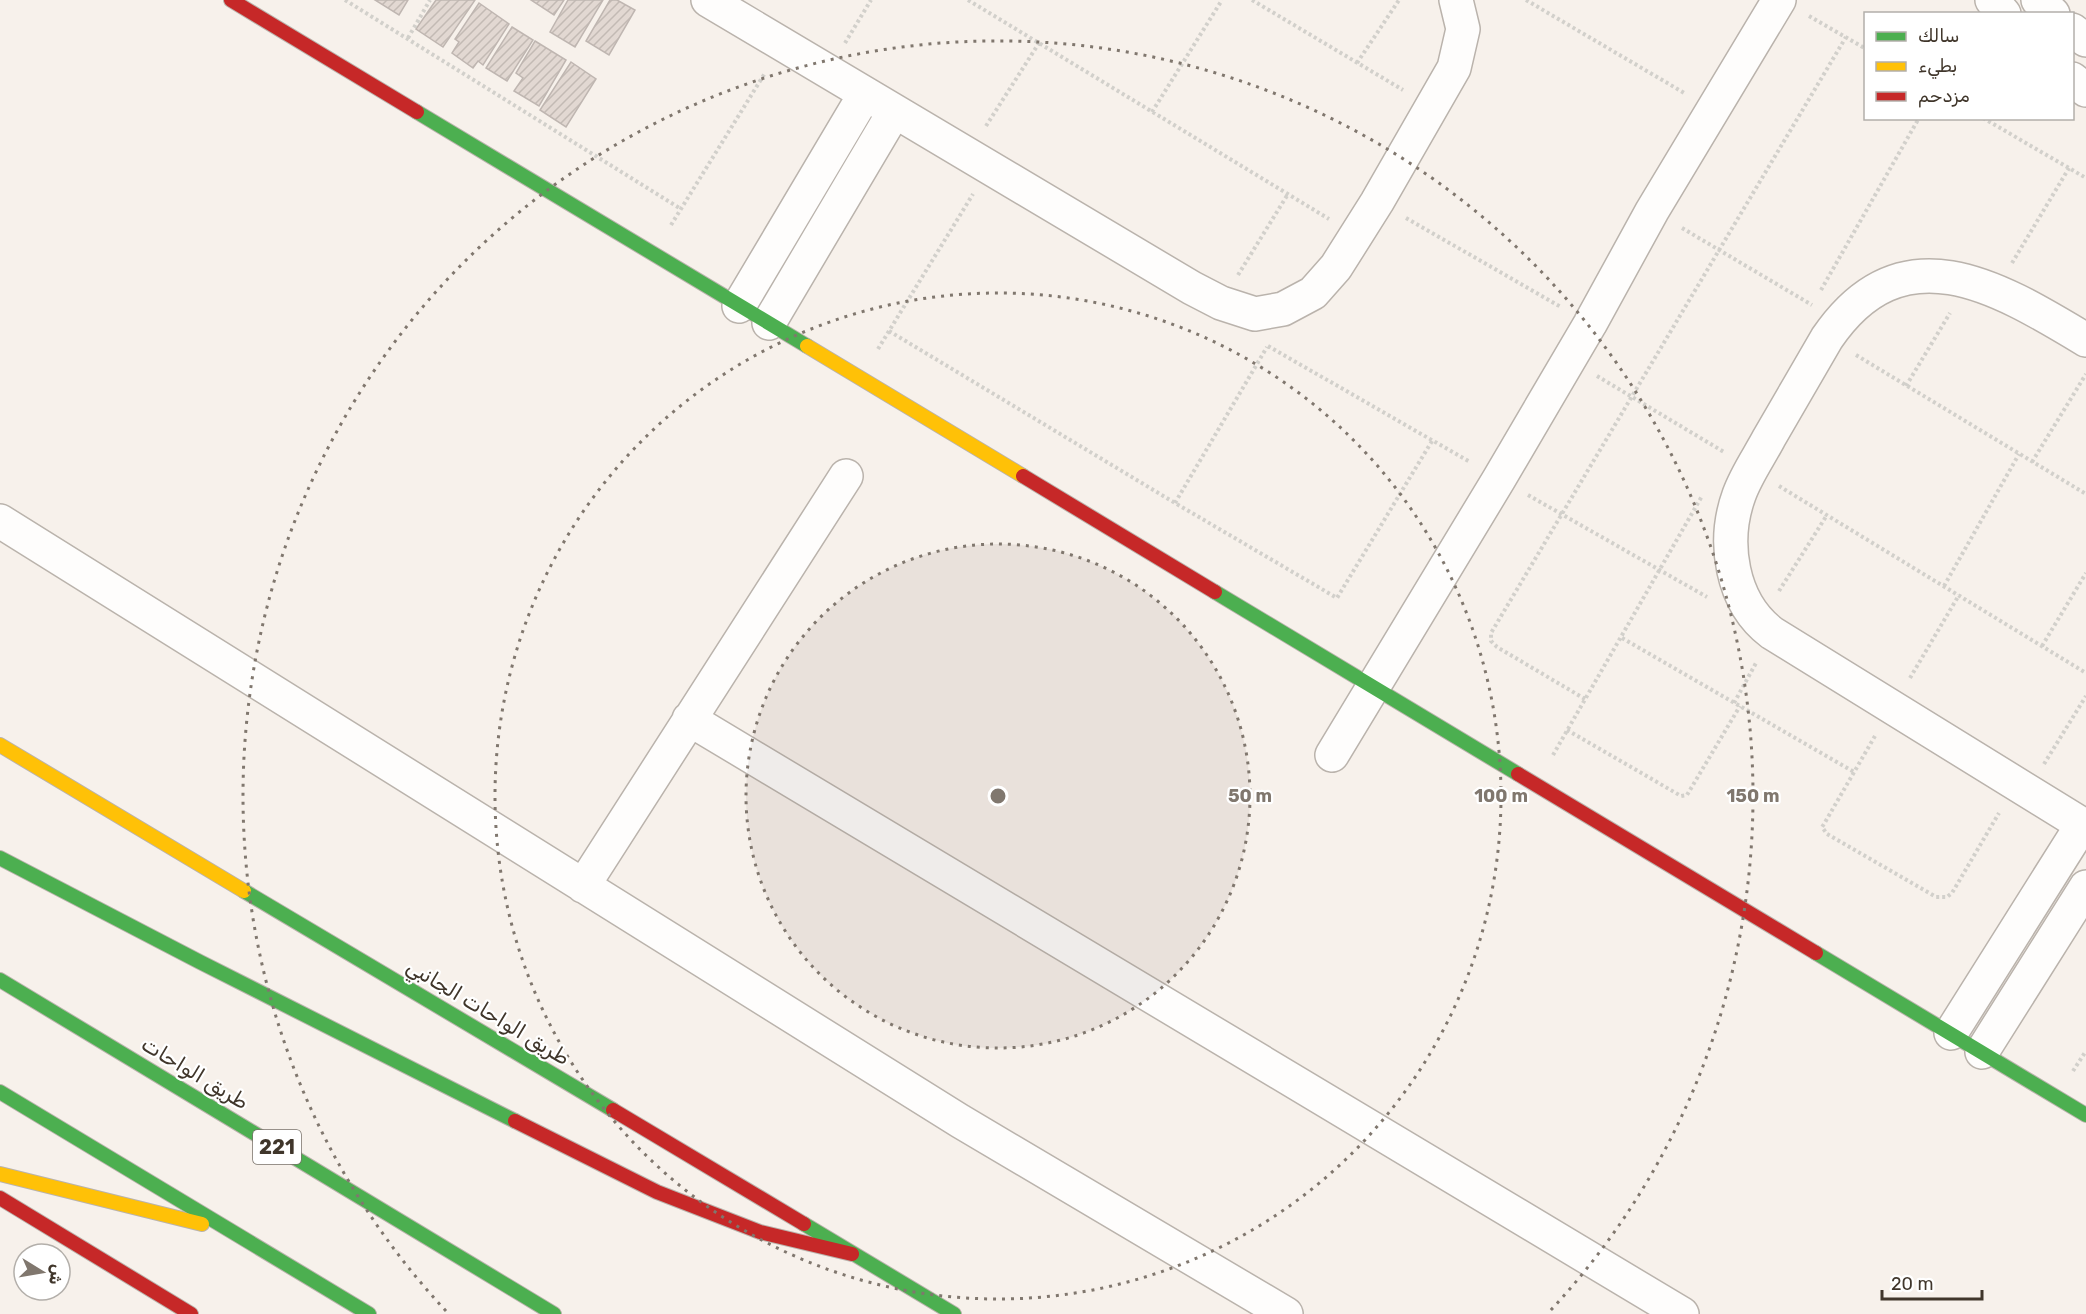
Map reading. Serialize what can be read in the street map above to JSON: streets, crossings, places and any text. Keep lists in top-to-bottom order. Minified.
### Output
{"streets":{"main road":["طريق الواحات الجانبي","طريق الواحات","221"]},"legend":["سالك","بطيء","مزدحم"],"scale_bar":"20 m","north":"right","rings":["50 m","100 m","150 m"]}
